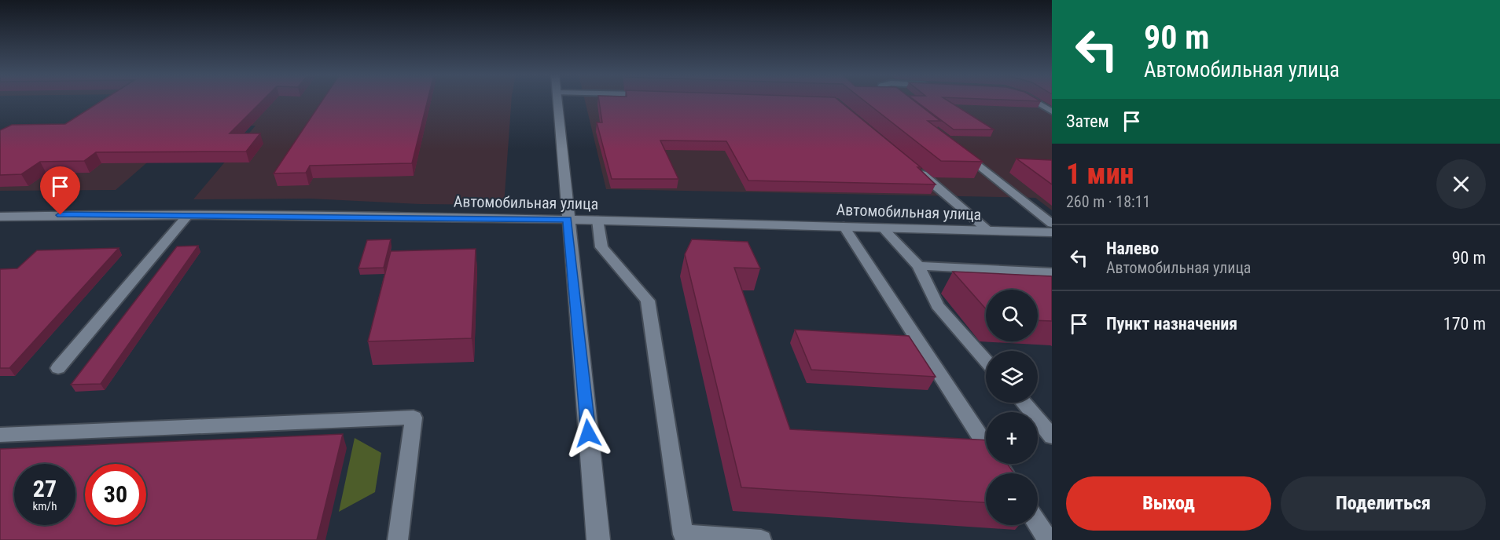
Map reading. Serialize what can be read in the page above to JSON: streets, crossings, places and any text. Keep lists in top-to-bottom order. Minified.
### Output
{"streets":{"street":["Автомобильная улица"]},"page":{"turn":["90 m","Автомобильная улица"],"then":"Затем","heading":["1 мин","260 m · 18:11"],"list":[{"name":"Налево","note":"Автомобильная улица","value":"90 m"},{"name":"Пункт назначения","value":"170 m"}],"map_buttons":["+","−"],"speed":"27 km/h","limit":"30","buttons":["Выход","Поделиться"]}}
